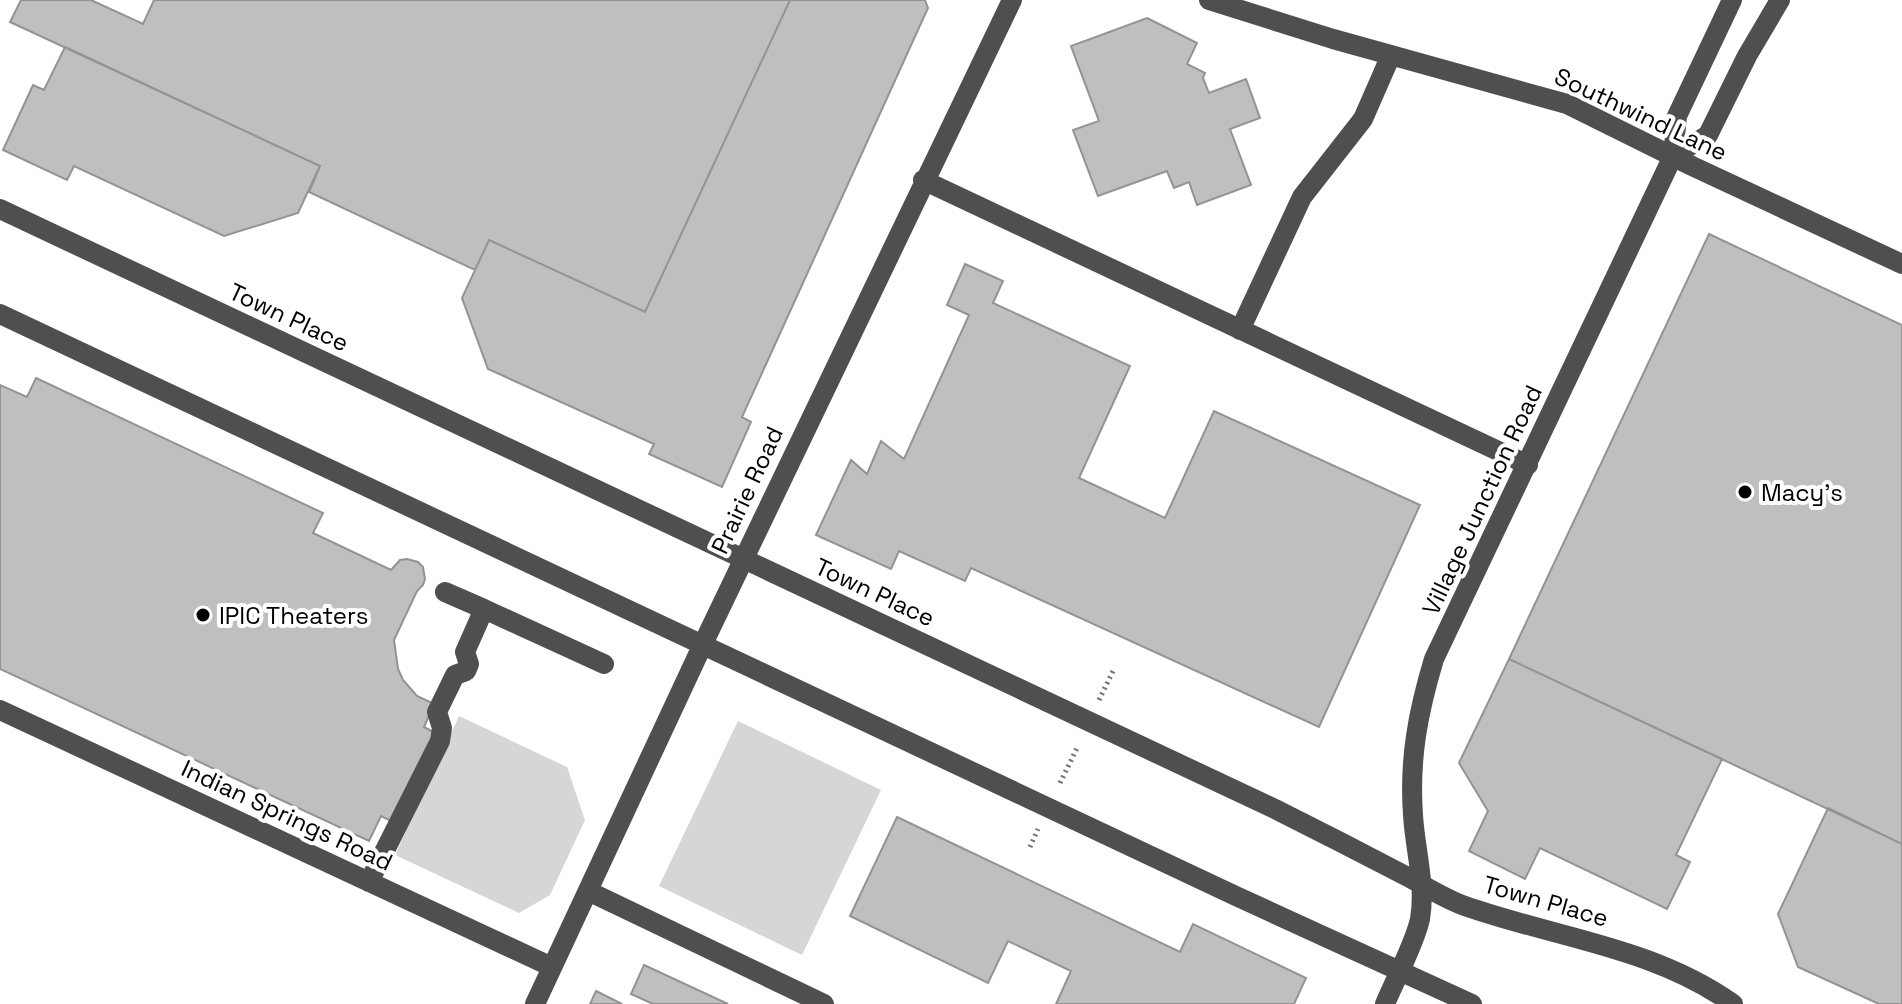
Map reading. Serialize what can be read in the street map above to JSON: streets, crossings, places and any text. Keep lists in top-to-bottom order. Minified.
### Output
{"streets":{"street":["Southwind Lane","Town Place","Prairie Road","Village Junction Road","Indian Springs Road"]},"crossings":[["Southwind Lane","Village Junction Road"],["Town Place","Prairie Road"],["Town Place","Village Junction Road"],["Prairie Road","Indian Springs Road"]],"places":["Macy's","IPIC Theaters"]}
